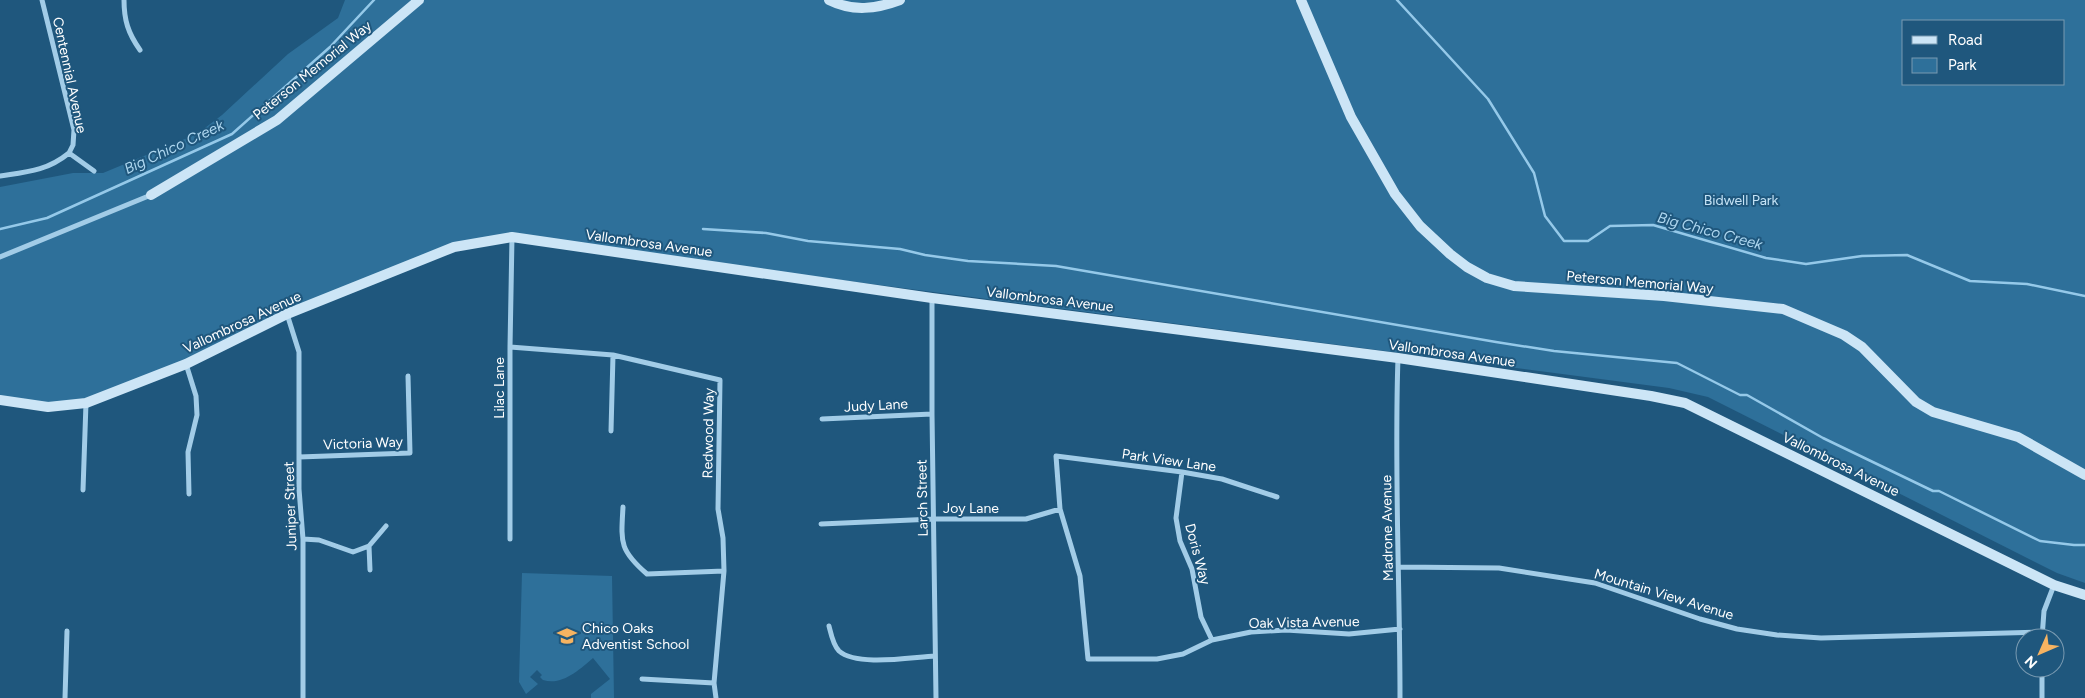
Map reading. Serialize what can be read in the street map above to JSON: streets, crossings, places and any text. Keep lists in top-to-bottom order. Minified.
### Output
{"streets":{"street":["Peterson Memorial Way","Centennial Avenue","Vallombrosa Avenue","Lilac Lane","Judy Lane","Redwood Way","Victoria Way","Park View Lane","Larch Street","Juniper Street","Joy Lane","Madrone Avenue","Doris Way","Mountain View Avenue","Oak Vista Avenue"]},"crossings":[["Vallombrosa Avenue","Lilac Lane"],["Vallombrosa Avenue","Larch Street"],["Vallombrosa Avenue","Juniper Street"],["Vallombrosa Avenue","Madrone Avenue"],["Lilac Lane","Redwood Way"],["Judy Lane","Larch Street"],["Victoria Way","Juniper Street"],["Park View Lane","Doris Way"],["Park View Lane","Oak Vista Avenue"],["Larch Street","Joy Lane"],["Joy Lane","Oak Vista Avenue"],["Madrone Avenue","Mountain View Avenue"],["Madrone Avenue","Oak Vista Avenue"],["Doris Way","Oak Vista Avenue"]],"water":["Big Chico Creek"],"parks":["Bidwell Park"],"places":{"school or university":["Chico Oaks Adventist School"]},"legend":["Road","Park"],"north":"bottom left"}
